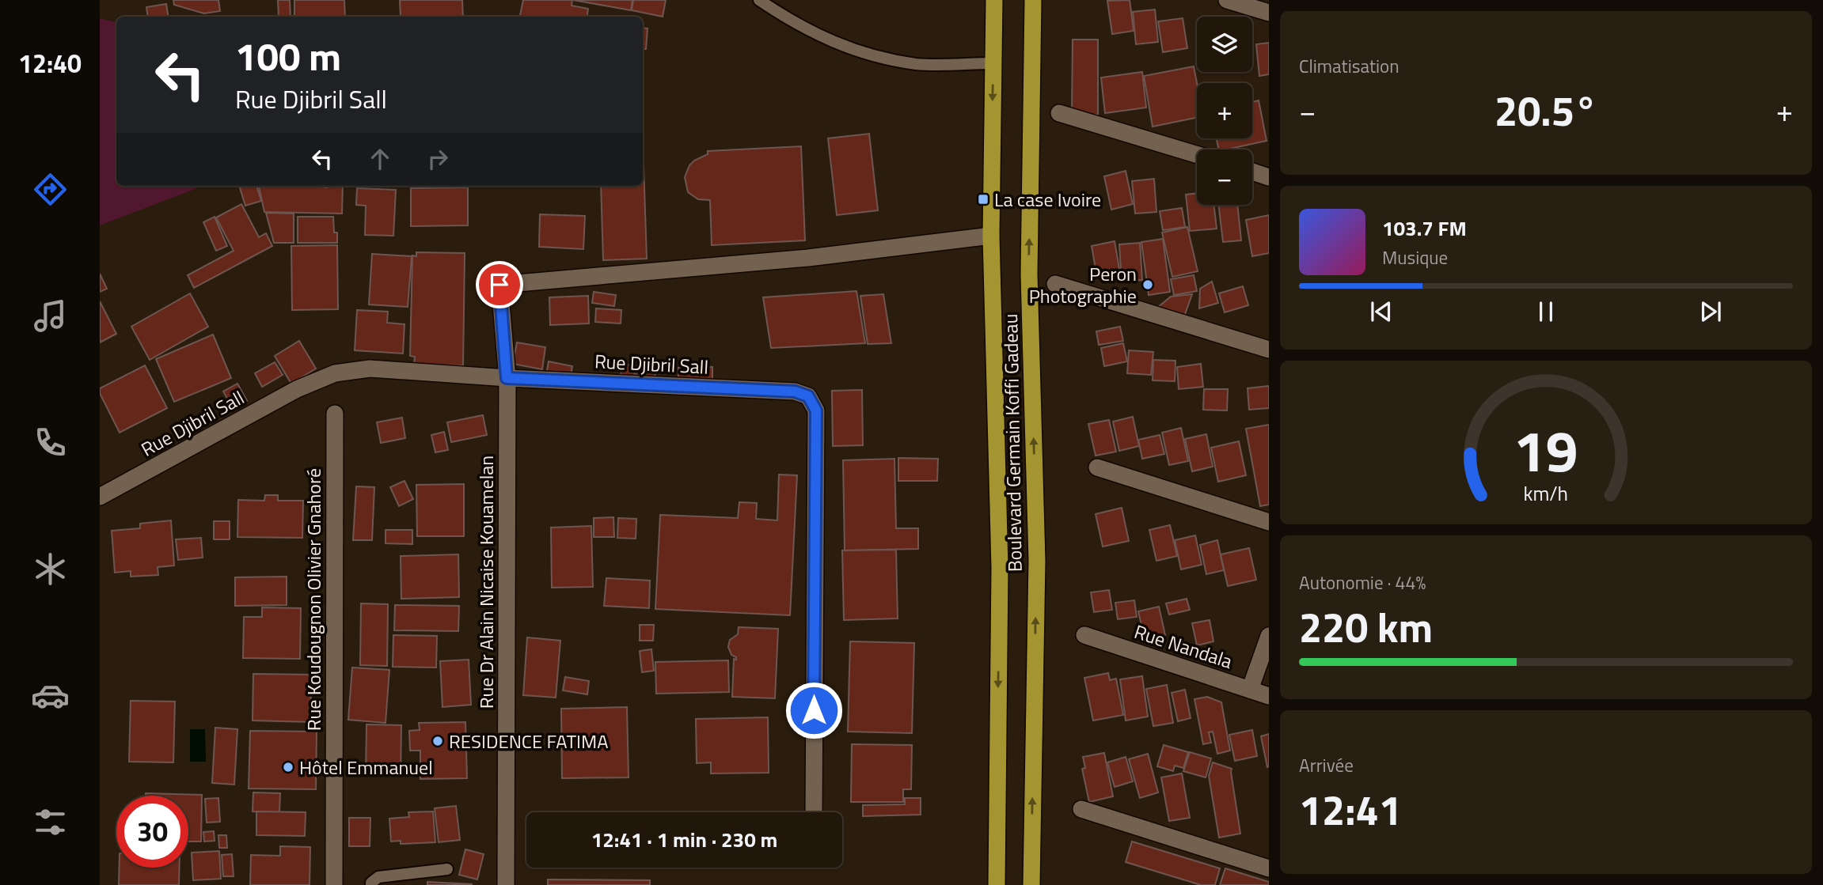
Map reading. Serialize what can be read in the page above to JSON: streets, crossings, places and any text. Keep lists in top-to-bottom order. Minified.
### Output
{"streets":{"main road":["Boulevard Germain Koffi Gadeau"],"street":["Rue Djibril Sall","Rue Dr Alain Nicaise Kouamelan","Rue Koudougnon Olivier Gnahoré","Rue Nandala"]},"crossings":[["Rue Djibril Sall","Rue Dr Alain Nicaise Kouamelan"],["Boulevard Germain Koffi Gadeau","Rue Dr Alain Nicaise Kouamelan"]],"places":{"transit":["La case Ivoire"],"other":["Peron Photographie","RESIDENCE FATIMA","Hôtel Emmanuel"]},"page":{"tabs":"12:40","tile":["Climatisation",["Autonomie · 44%","220 km"],["Arrivée","12:41"]],"map_buttons":["+","−"],"turn":["100 m","Rue Djibril Sall"],"heat":["−","20.5°","+"],"song":["103.7 FM","Musique"],"limit":"30","trip":"12:41 · 1 min · 230 m","gauge":["19","km/h"]}}
